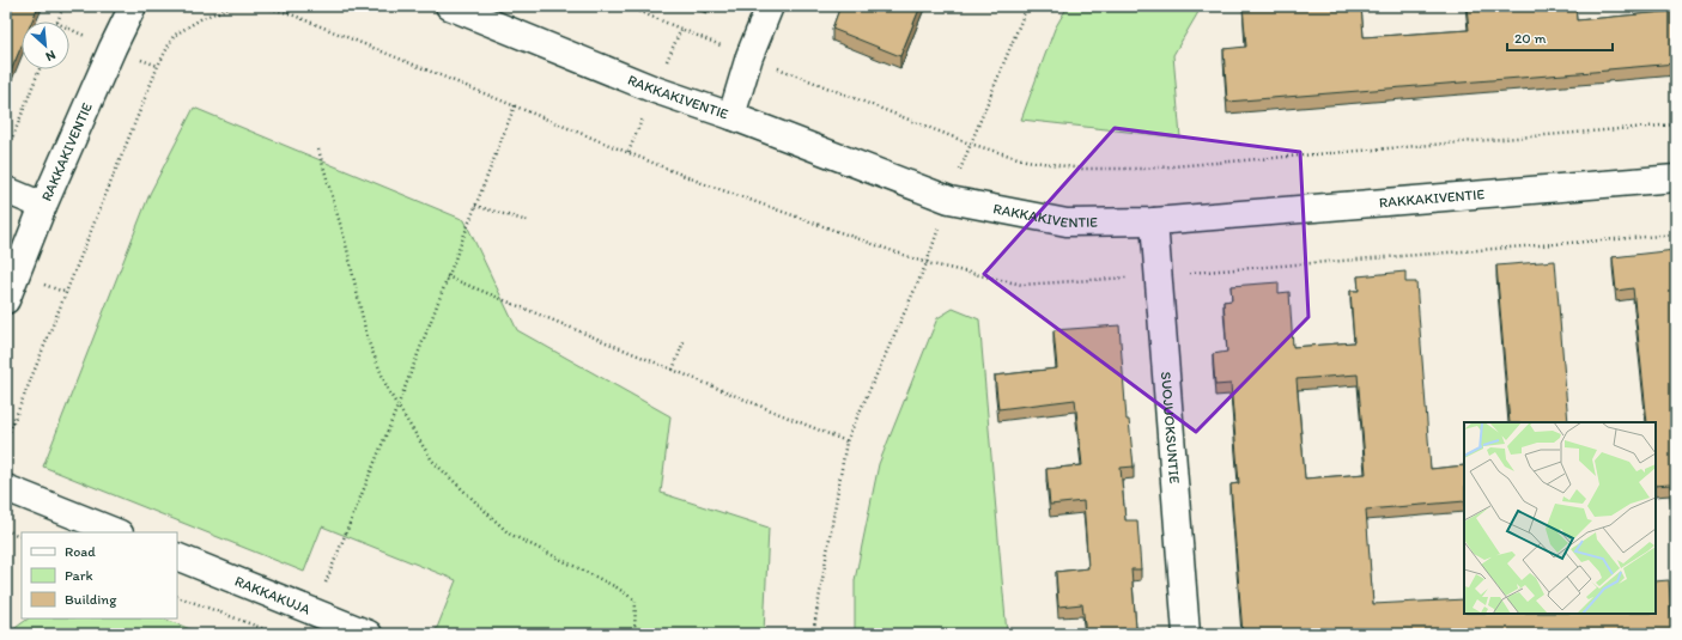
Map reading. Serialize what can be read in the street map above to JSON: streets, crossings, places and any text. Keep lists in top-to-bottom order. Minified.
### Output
{"streets":{"street":["RAKKAKIVENTIE","SUOJUOKSUNTIE","RAKKAKUJA"]},"crossings":[["RAKKAKIVENTIE","SUOJUOKSUNTIE"]],"legend":["Road","Park","Building"],"scale_bar":"20 m","north":"bottom right"}
